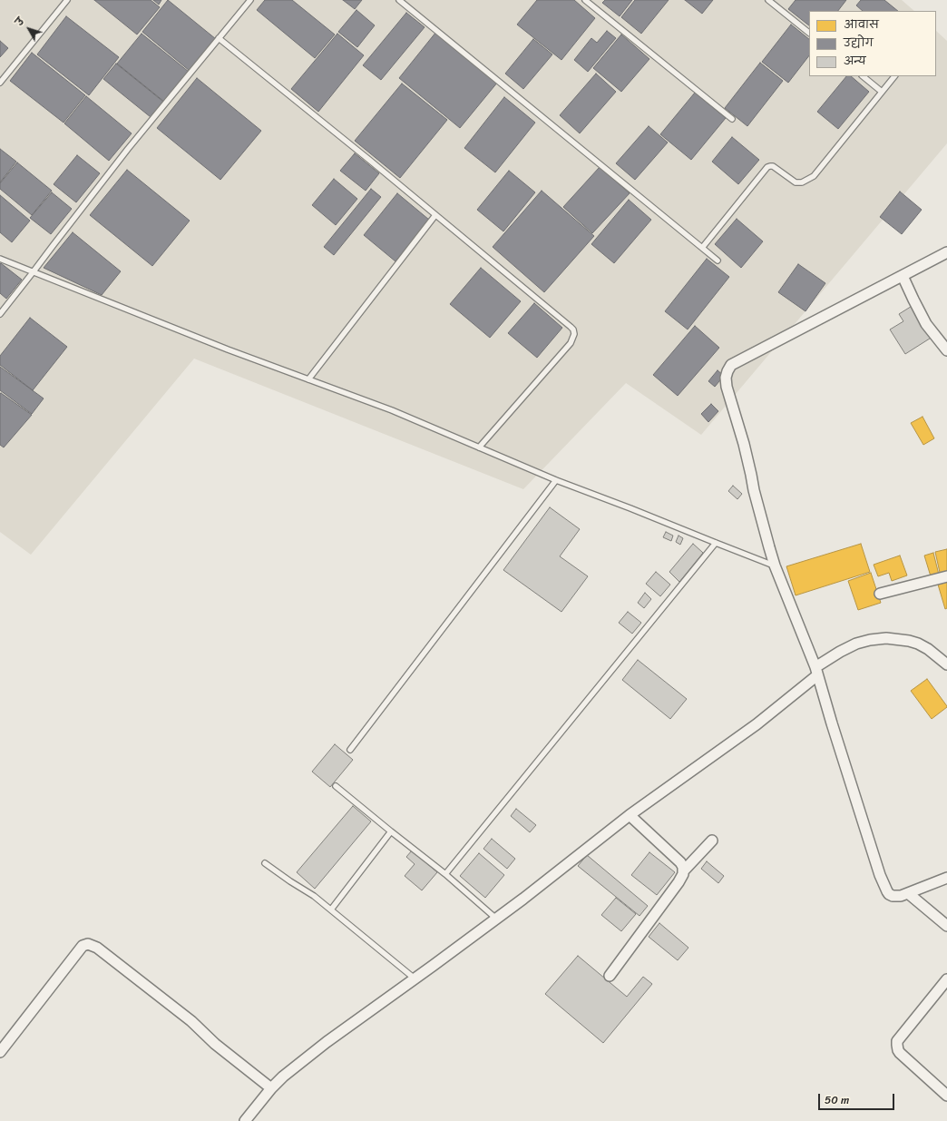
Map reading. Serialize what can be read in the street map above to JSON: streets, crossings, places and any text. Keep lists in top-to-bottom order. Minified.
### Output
{"legend":["आवास","उद्योग","अन्य"],"scale_bar":"50 m","north":"top left"}
